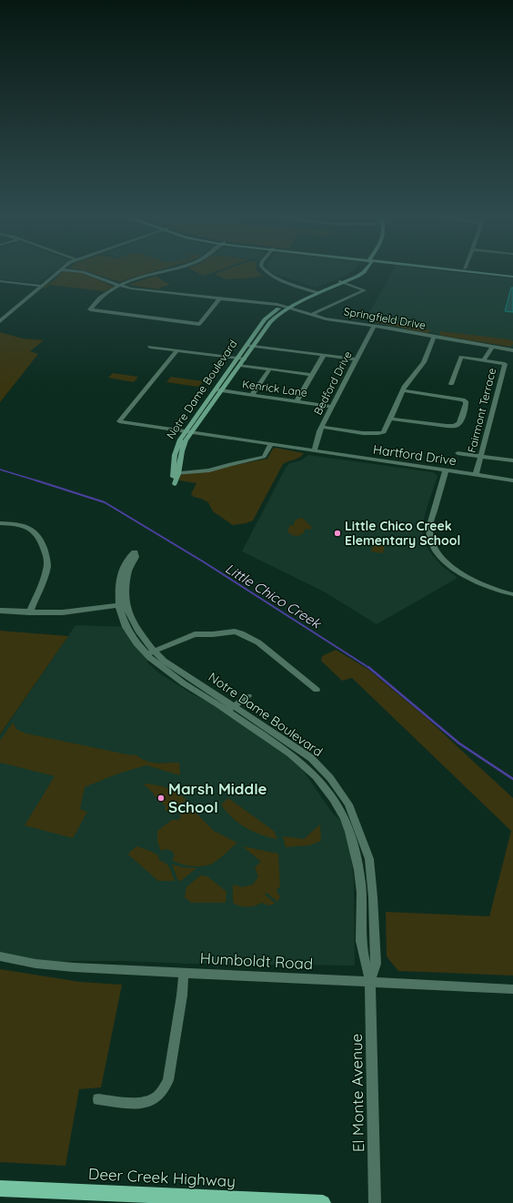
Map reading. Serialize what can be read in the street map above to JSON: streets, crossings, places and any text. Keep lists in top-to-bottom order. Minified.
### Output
{"streets":{"main road":["Deer Creek Highway"],"street":["Springfield Drive","Bedford Drive","Kenrick Lane","Notre Dame Boulevard","Fairmont Terrace","Hartford Drive","Humboldt Road","El Monte Avenue"]},"crossings":[["Springfield Drive","Bedford Drive"],["Springfield Drive","Notre Dame Boulevard"],["Springfield Drive","Fairmont Terrace"],["Bedford Drive","Kenrick Lane"],["Bedford Drive","Hartford Drive"],["Kenrick Lane","Notre Dame Boulevard"],["Notre Dame Boulevard","Hartford Drive"],["Notre Dame Boulevard","Humboldt Road"],["Notre Dame Boulevard","El Monte Avenue"],["Fairmont Terrace","Hartford Drive"],["Humboldt Road","El Monte Avenue"]],"water":["Little Chico Creek"],"places":["Little Chico Creek Elementary School","Marsh Middle School"]}
